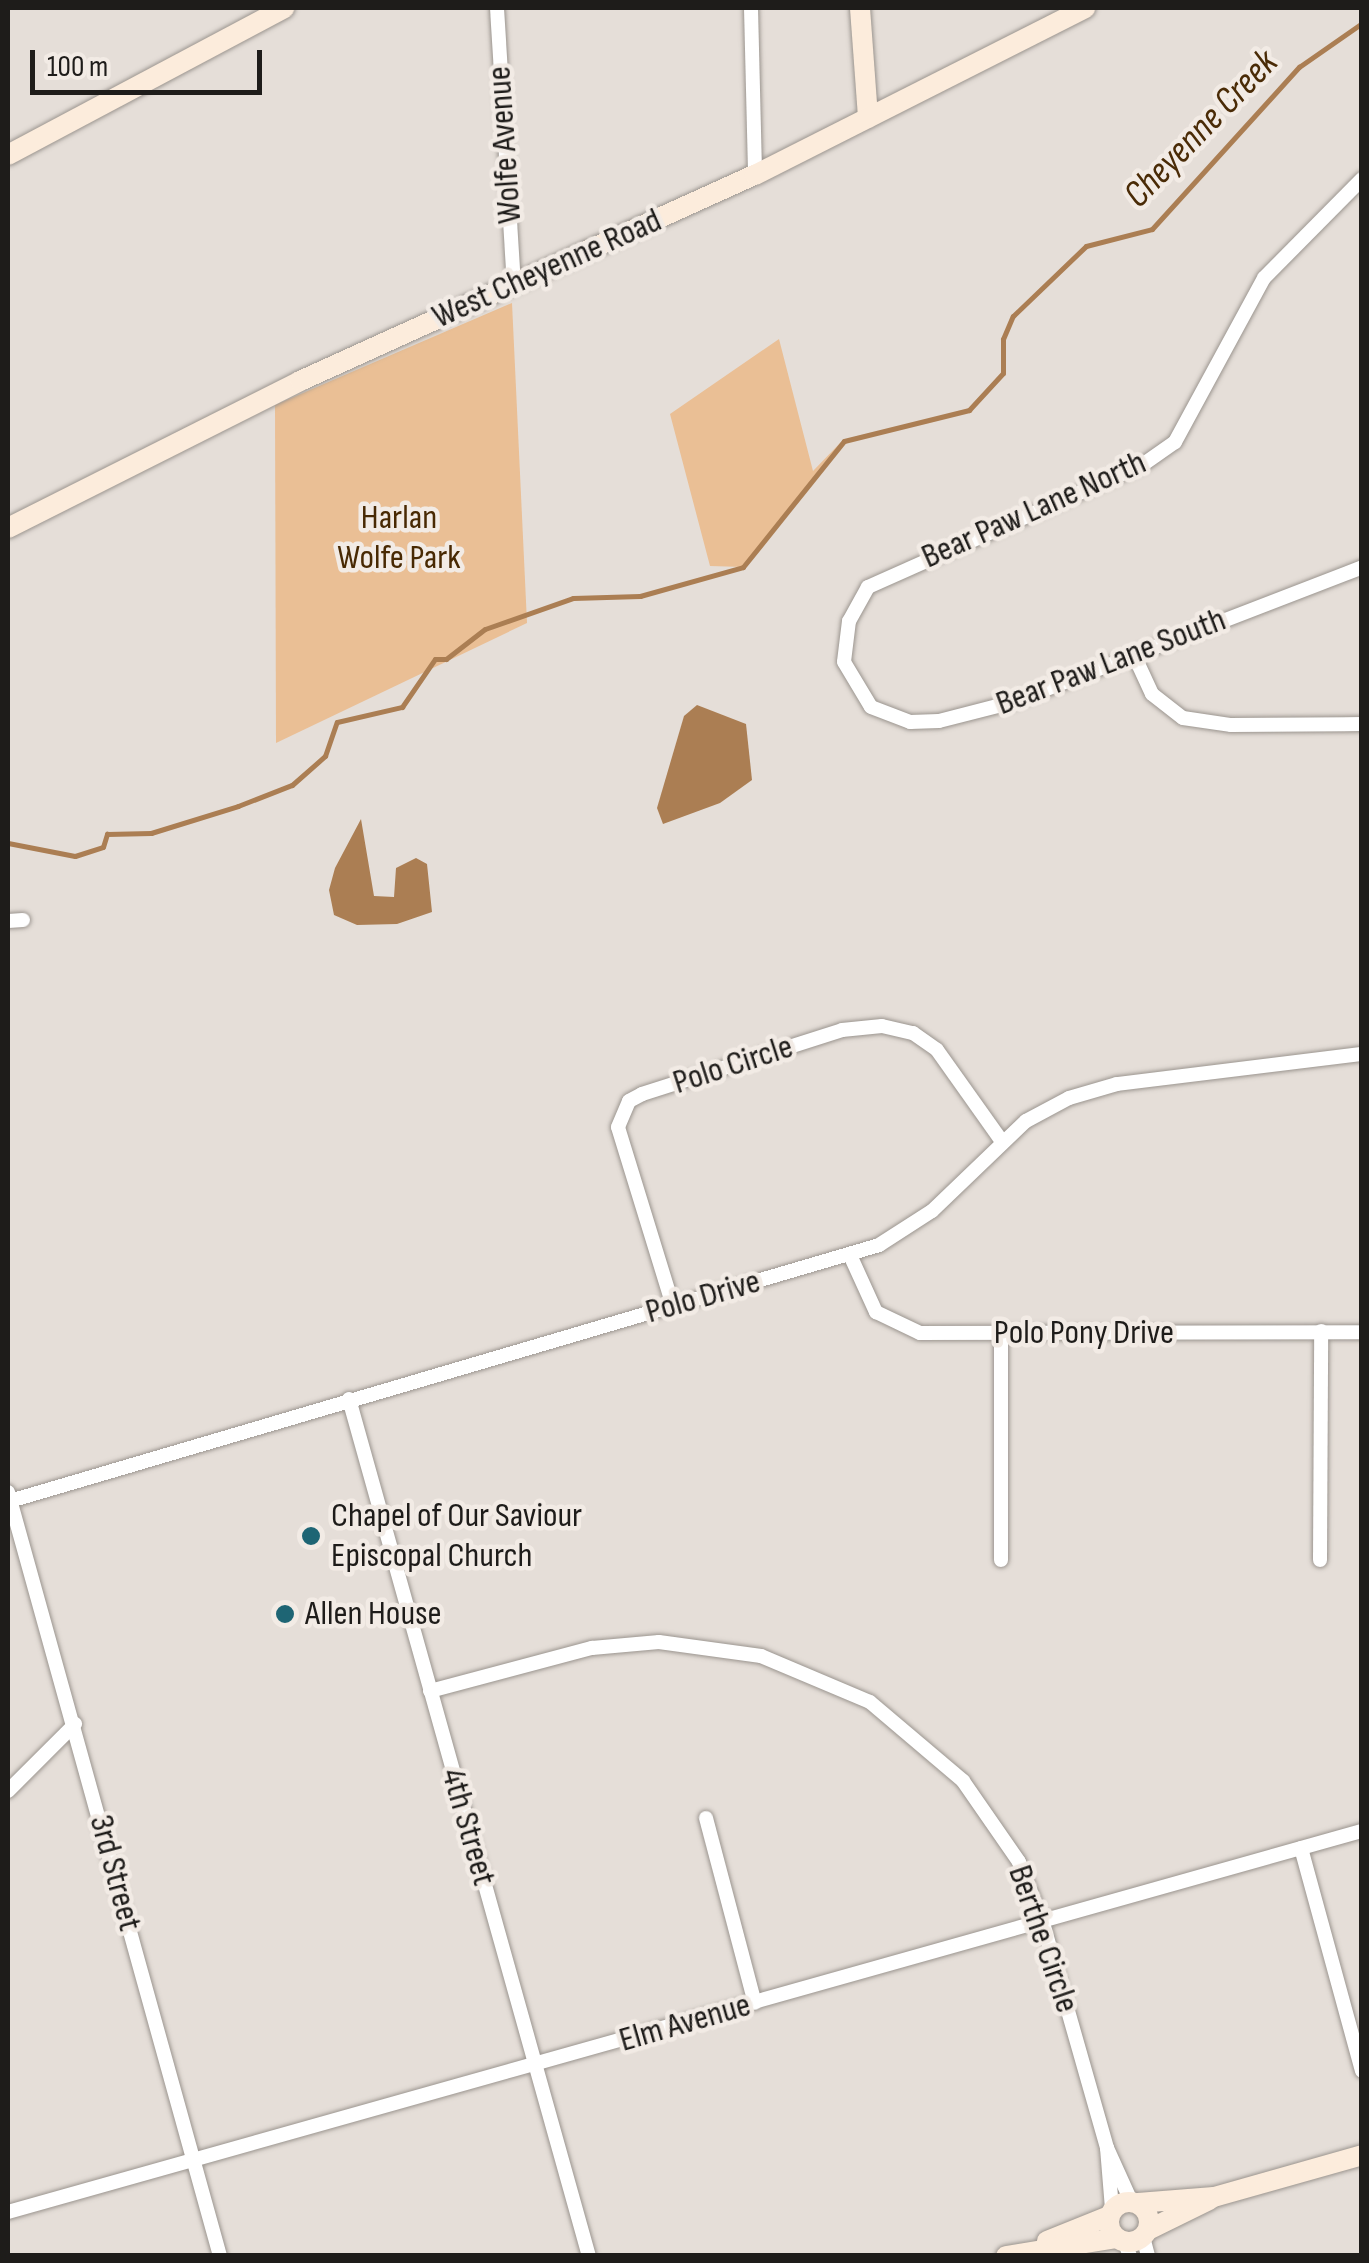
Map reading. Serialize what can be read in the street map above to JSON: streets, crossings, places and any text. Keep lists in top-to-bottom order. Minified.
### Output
{"streets":{"main road":["West Cheyenne Road"],"street":["Wolfe Avenue","Bear Paw Lane North","Bear Paw Lane South","Polo Circle","Polo Drive","Polo Pony Drive","4th Street","3rd Street","Berthe Circle","Elm Avenue"]},"crossings":[["Wolfe Avenue","West Cheyenne Road"],["Bear Paw Lane North","Bear Paw Lane South"],["Polo Circle","Polo Drive"],["Polo Drive","Polo Pony Drive"],["Polo Drive","4th Street"],["Polo Drive","3rd Street"],["4th Street","Berthe Circle"],["4th Street","Elm Avenue"],["3rd Street","Elm Avenue"],["Berthe Circle","Elm Avenue"]],"water":["Cheyenne Creek"],"parks":["Harlan Wolfe Park"],"places":["Chapel of Our Saviour Episcopal Church","Allen House"],"scale_bar":"100 m"}
